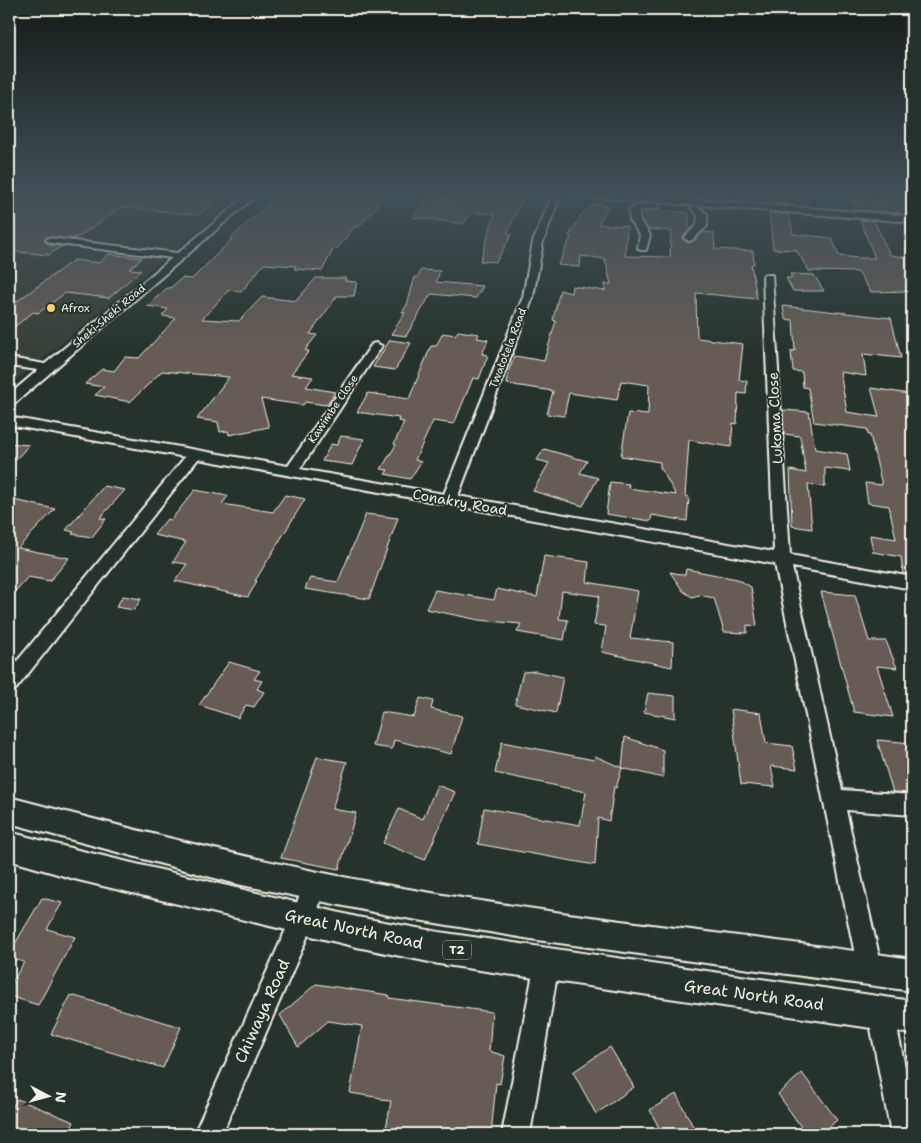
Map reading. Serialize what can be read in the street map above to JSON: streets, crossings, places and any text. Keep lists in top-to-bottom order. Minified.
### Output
{"streets":{"main road":["Great North Road","T2"],"street":["Sheki-Sheki Road","Twatotela Road","Kawimbe Close","Lukoma Close","Conakry Road","Chiwaya Road"]},"crossings":[["Twatotela Road","Conakry Road"],["Kawimbe Close","Conakry Road"],["Lukoma Close","Conakry Road"],["Great North Road","Chiwaya Road"]],"places":["Afrox"],"north":"right"}
